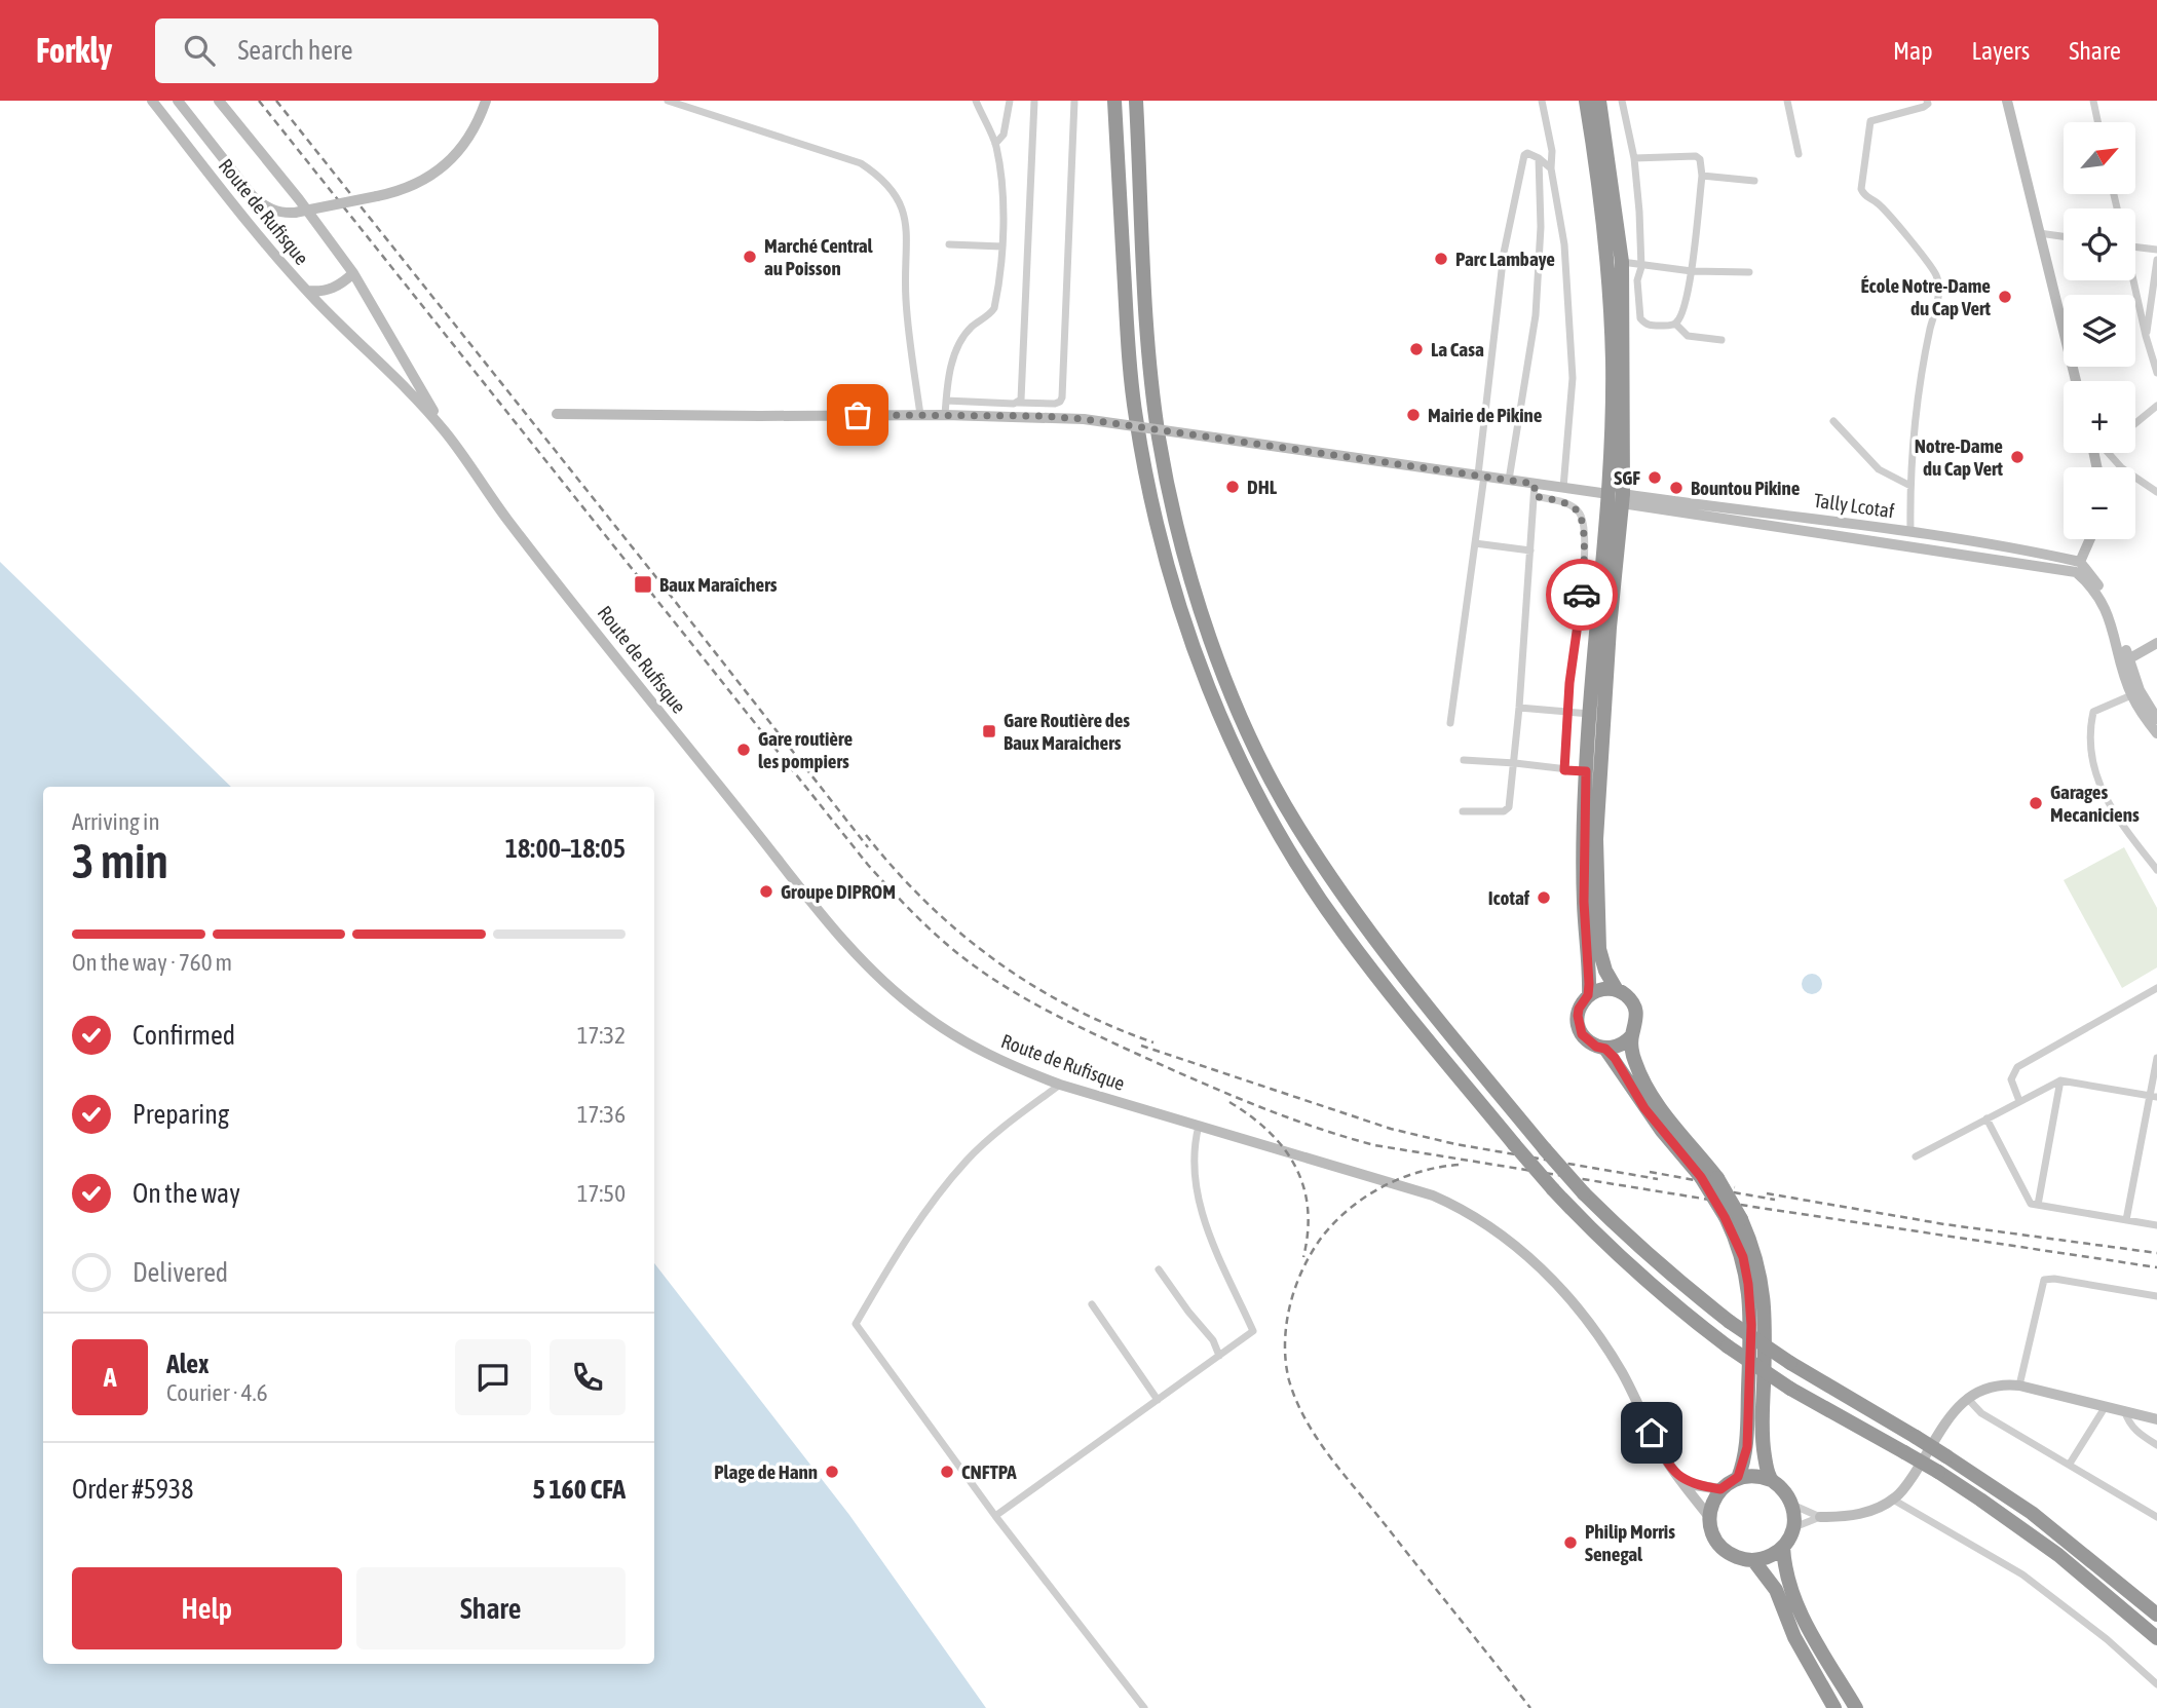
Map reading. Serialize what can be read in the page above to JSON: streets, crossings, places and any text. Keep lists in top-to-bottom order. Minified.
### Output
{"streets":{"street":["Route de Rufisque","Tally Lcotaf"]},"places":{"other":["Marché Central au Poisson","Parc Lambaye","École Notre-Dame du Cap Vert","La Casa","Mairie de Pikine","Notre-Dame du Cap Vert","SGF","DHL","Bountou Pikine","Gare routière les pompiers","Garages Mecaniciens","Groupe DIPROM","Icotaf","Plage de Hann","CNFTPA","Philip Morris Senegal"],"transit":["Baux Maraîchers","Gare Routière des Baux Maraichers"]},"north":"top right","page":{"header":"Forkly","search":"Search here","nav":["Map","Layers","Share"],"map_buttons":["+","−"],"heading":["3 min","Arriving in","18:00–18:05"],"panel":["Alex","Courier · 4.6","Order #5938","5 160 CFA"],"bar":"On the way · 760 m","list":[["Confirmed","17:32"],["Preparing","17:36"],["On the way","17:50"],"Delivered"],"round":"A","buttons":["Help","Share"]}}
